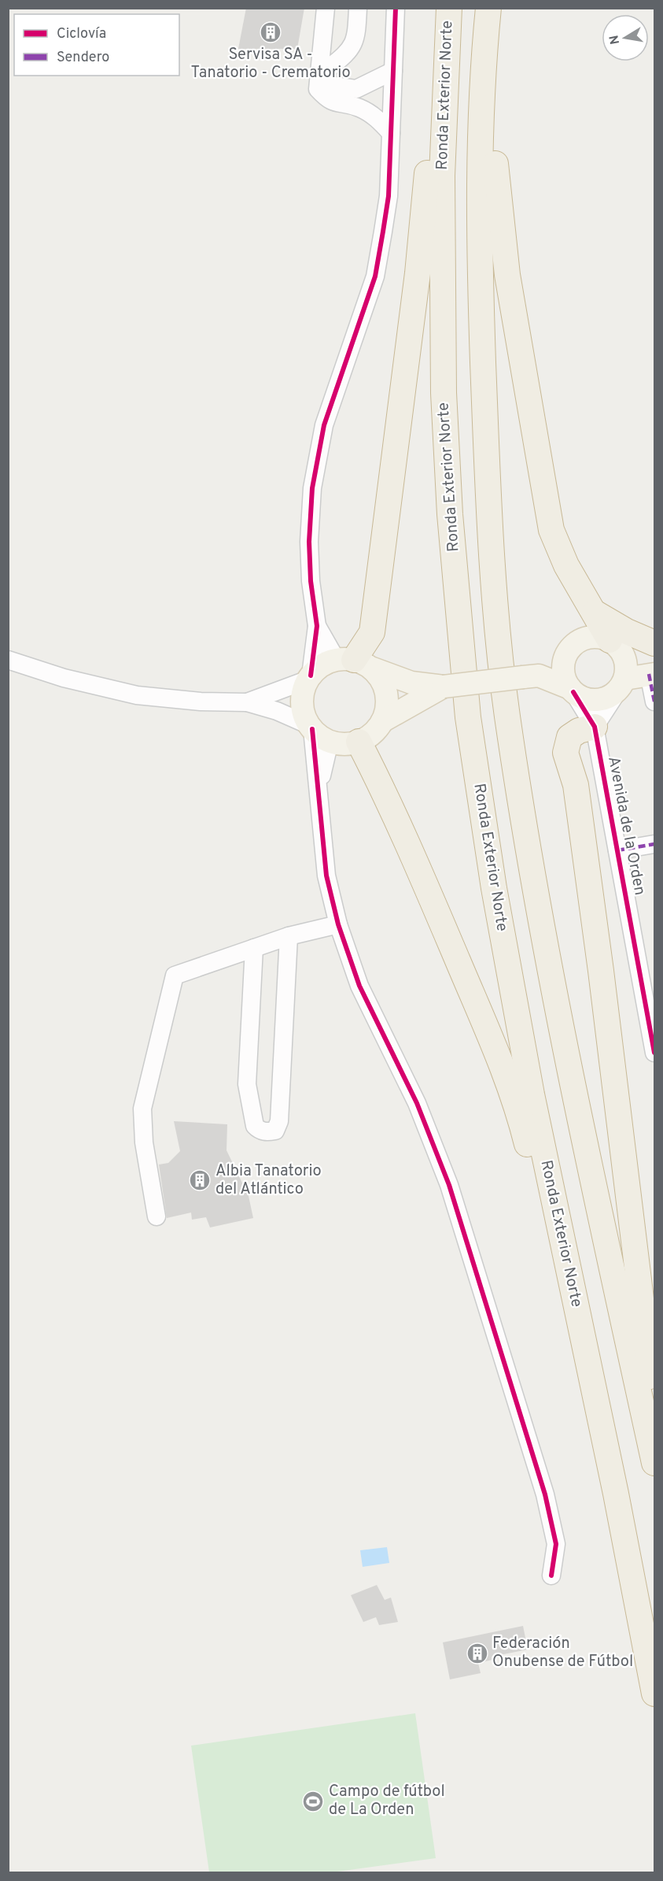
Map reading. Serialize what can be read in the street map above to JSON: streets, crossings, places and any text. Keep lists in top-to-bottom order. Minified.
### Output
{"streets":{"highway":["Ronda Exterior Norte"],"street":["Avenida de la Orden"]},"places":{"building":["Servisa SA - Tanatorio - Crematorio","Albia Tanatorio del Atlántico","Federación Onubense de Fútbol"],"sports":["Campo de fútbol de La Orden"]},"legend":["Ciclovía","Sendero"],"north":"left"}
